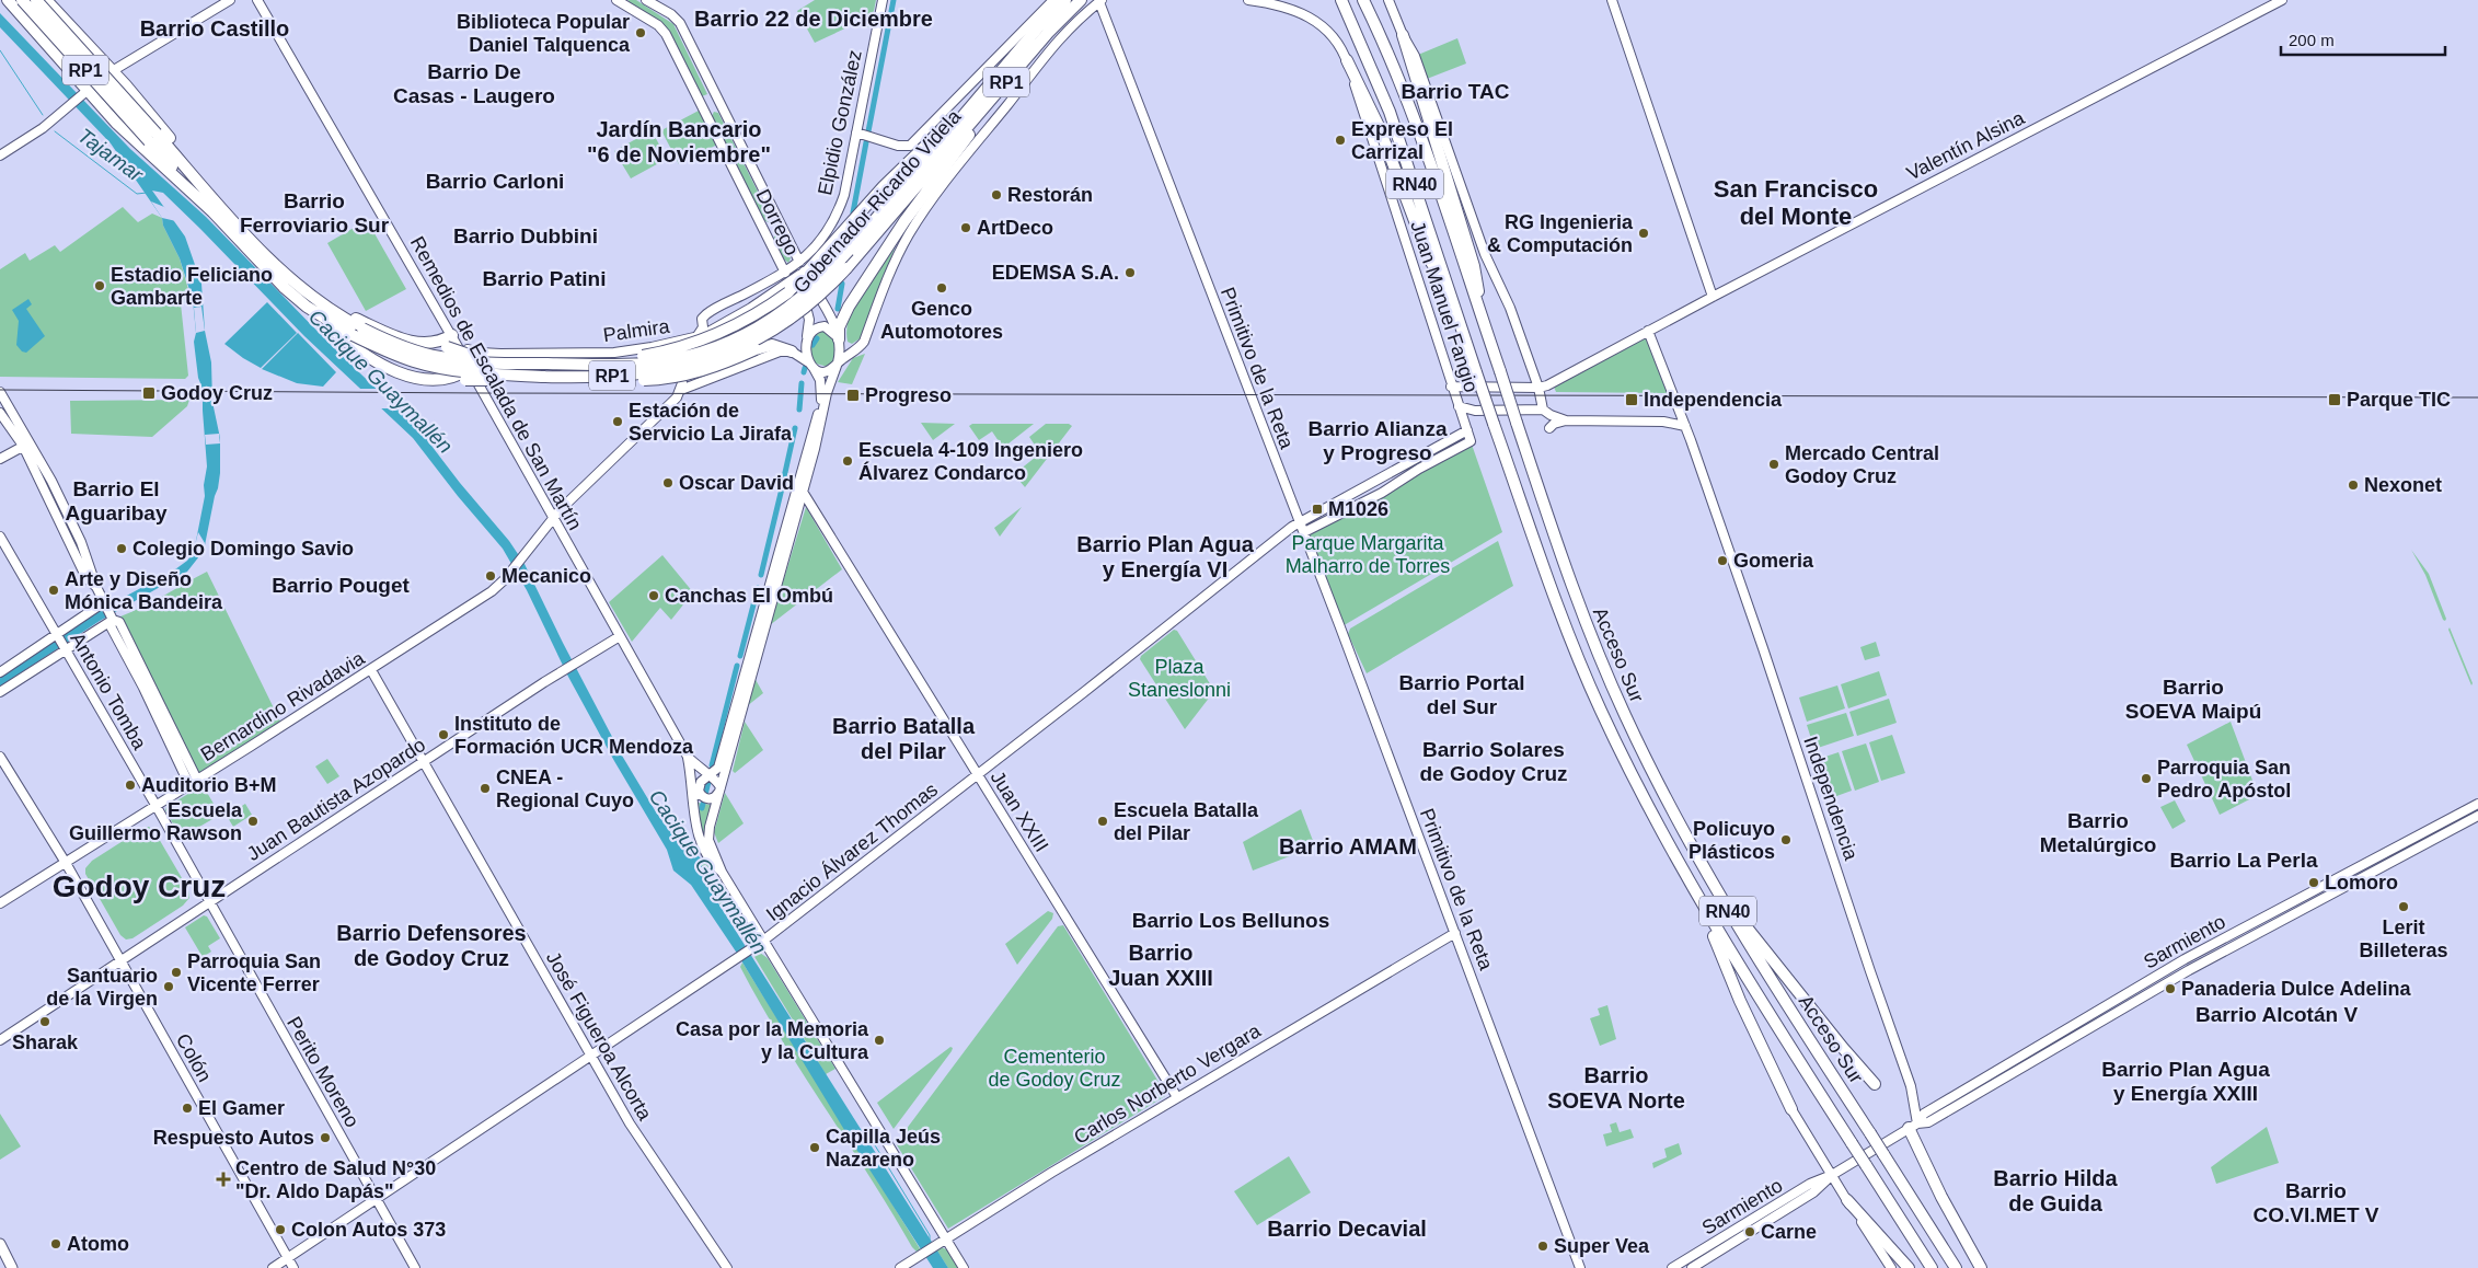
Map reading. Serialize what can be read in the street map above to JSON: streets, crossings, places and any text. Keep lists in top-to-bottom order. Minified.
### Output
{"streets":{"highway":["RP1","RN40","Gobernador Ricardo Videla","Acceso Sur"],"street":["Elpidio González","Valentín Alsina","Dorrego","Juan Manuel Fangio","Palmira","Primitivo de la Reta","Remedios de Escalada de San Martín","Antonio Tomba","Bernardino Rivadavia","Independencia","Juan Bautista Azopardo","Juan XXIII","Ignacio Álvarez Thomas","Sarmiento","José Figueroa Alcorta","Colón","Perito Moreno","Carlos Norberto Vergara"]},"crossings":[["Elpidio González","Palmira"],["Valentín Alsina","Juan Manuel Fangio"],["Valentín Alsina","Independencia"],["Dorrego","Palmira"],["Juan Manuel Fangio","Primitivo de la Reta"],["Palmira","Remedios de Escalada de San Martín"],["Primitivo de la Reta","Ignacio Álvarez Thomas"],["Primitivo de la Reta","Carlos Norberto Vergara"],["Remedios de Escalada de San Martín","Bernardino Rivadavia"],["Remedios de Escalada de San Martín","Juan Bautista Azopardo"],["Antonio Tomba","Bernardino Rivadavia"],["Antonio Tomba","Perito Moreno"],["Bernardino Rivadavia","José Figueroa Alcorta"],["Bernardino Rivadavia","Colón"],["Bernardino Rivadavia","Perito Moreno"],["Independencia","Sarmiento"],["Juan Bautista Azopardo","José Figueroa Alcorta"],["Juan Bautista Azopardo","Colón"],["Juan Bautista Azopardo","Perito Moreno"],["Juan XXIII","Ignacio Álvarez Thomas"],["Juan XXIII","Carlos Norberto Vergara"],["Ignacio Álvarez Thomas","José Figueroa Alcorta"],["Ignacio Álvarez Thomas","Colón"],["Ignacio Álvarez Thomas","Perito Moreno"]],"districts":["Barrio 22 de Diciembre","Barrio Castillo","Barrio De Casas - Laugero","Barrio TAC","Jardín Bancario \"6 de Noviembre\"","Barrio Carloni","San Francisco del Monte","Barrio Ferroviario Sur","Barrio Dubbini","Barrio Patini","Barrio Alianza y Progreso","Barrio El Aguaribay","Barrio Plan Agua y Energía VI","Barrio Pouget","Barrio Portal del Sur","Barrio SOEVA Maipú","Barrio Batalla del Pilar","Barrio Solares de Godoy Cruz","Barrio Metalúrgico","Barrio AMAM","Barrio La Perla","Godoy Cruz","Barrio Los Bellunos","Barrio Defensores de Godoy Cruz","Barrio Juan XXIII","Barrio Alcotán V","Barrio Plan Agua y Energía XXIII","Barrio SOEVA Norte","Barrio Hilda de Guida","Barrio CO.VI.MET V","Barrio Decavial"],"water":["Tajamar","Cacique Guaymallén"],"parks":["Parque Margarita Malharro de Torres","Plaza Staneslonni","Cementerio de Godoy Cruz"],"places":{"other":["Biblioteca Popular Daniel Talquenca","Expreso El Carrizal","Restorán","ArtDeco","RG Ingenieria & Computación","EDEMSA S.A.","Estadio Feliciano Gambarte","Genco Automotores","Estación de Servicio La Jirafa","Escuela 4-109 Ingeniero Álvarez Condarco","Mercado Central Godoy Cruz","Oscar David","Nexonet","Colegio Domingo Savio","Gomeria","Mecanico","Arte y Diseño Mónica Bandeira","Canchas El Ombú","Instituto de Formación UCR Mendoza","Parroquia San Pedro Apóstol","Auditorio B+M","CNEA - Regional Cuyo","Escuela Guillermo Rawson","Escuela Batalla del Pilar","Policuyo Plásticos","Lomoro","Lerit Billeteras","Parroquia San Vicente Ferrer","Santuario de la Virgen","Panaderia Dulce Adelina","Sharak","Casa por la Memoria y la Cultura","El Gamer","Respuesto Autos","Capilla Jeús Nazareno","Colon Autos 373","Carne","Atomo","Super Vea"],"transit":["Godoy Cruz","Progreso","Independencia","Parque TIC","M1026"],"health":["Centro de Salud N°30 \"Dr. Aldo Dapás\""]},"scale_bar":"200 m"}
